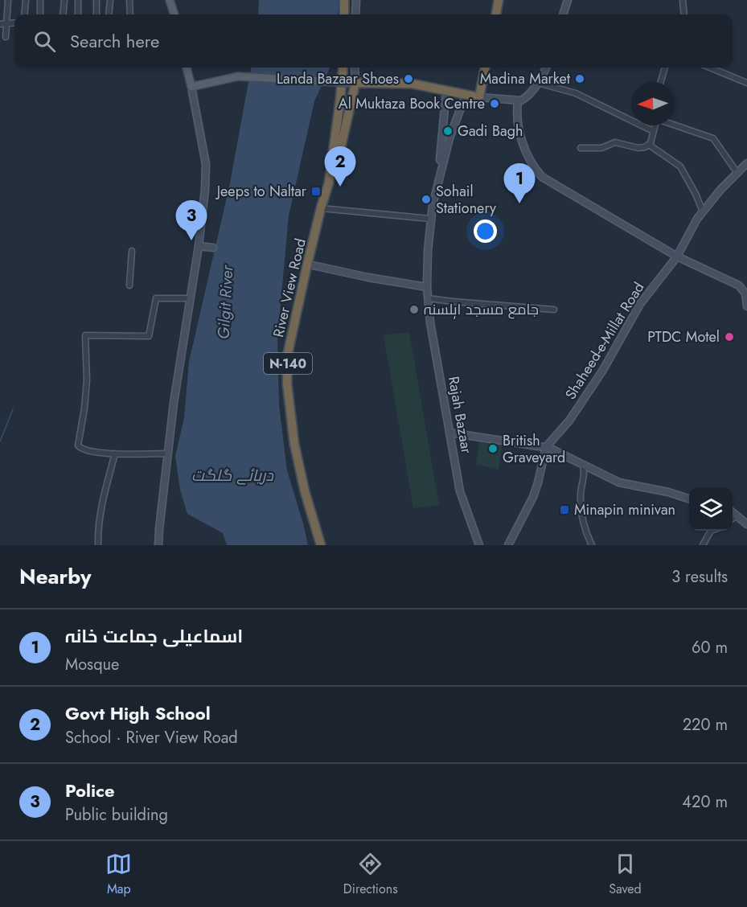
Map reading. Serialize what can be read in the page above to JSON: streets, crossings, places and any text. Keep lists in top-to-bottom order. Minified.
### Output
{"streets":{"highway":["River View Road","N-140"],"main road":["Shaheed-e-Millat Road","Rajah Bazaar"]},"crossings":[["River View Road","N-140"]],"water":["Gilgit River","دریائے گلگت"],"places":{"other":["Landa Bazaar Shoes","Madina Market","Al Muktaza Book Centre","Gadi Bagh","Sohail Stationery","جامع مسجد اہلسنہ","PTDC Motel","British Graveyard"],"transit":["Jeeps to Naltar","Minapin minivan"]},"north":"left","page":{"search":"Search here","pins":["2","1","3"],"heading":["Nearby","3 results"],"list":[{"mark":"1","name":"اسماعیلی جماعت خانہ","note":"Mosque","value":"60 m"},{"mark":"2","name":"Govt High School","note":"School · River View Road","value":"220 m"},{"mark":"3","name":"Police","note":"Public building","value":"420 m"}],"nav":["Map","Directions","Saved"]}}
